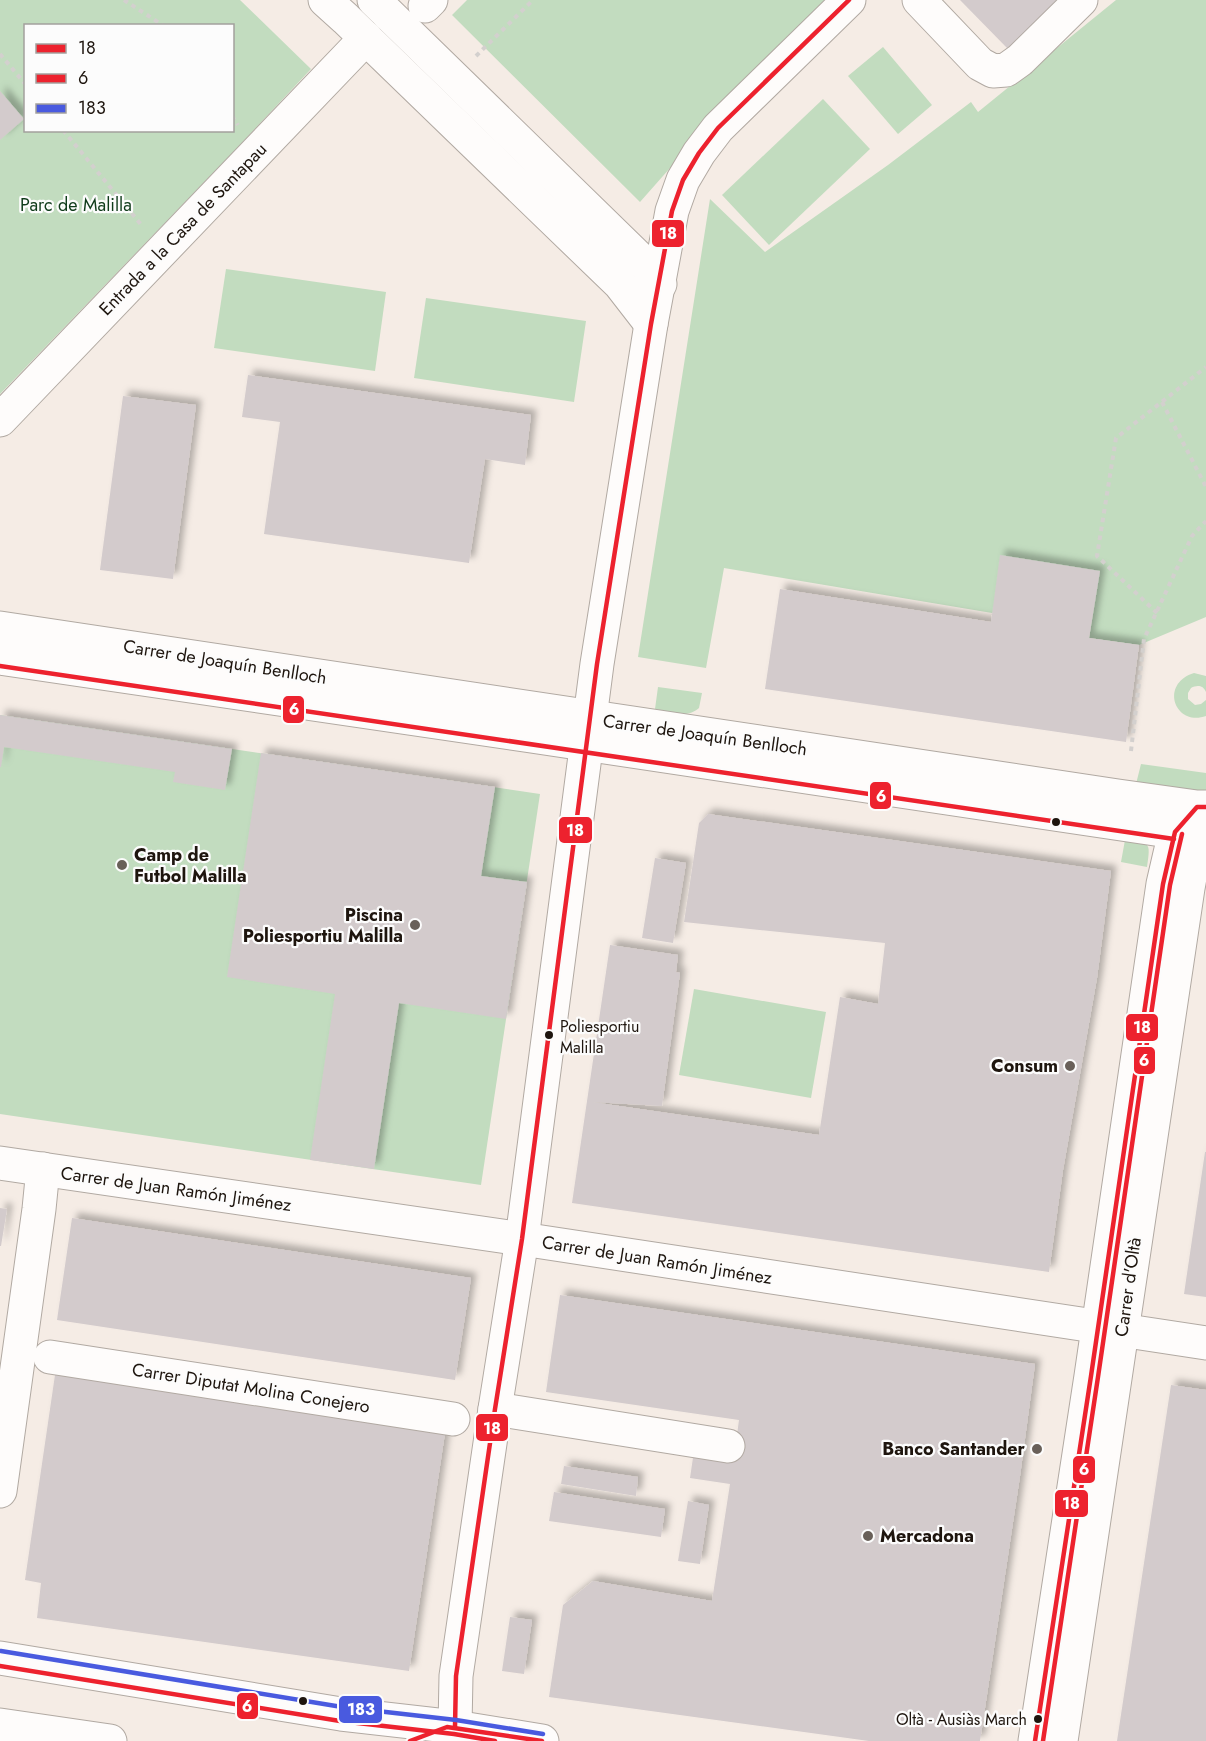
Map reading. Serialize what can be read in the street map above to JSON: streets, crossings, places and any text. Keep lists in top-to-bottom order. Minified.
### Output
{"streets":{"street":["Entrada a la Casa de Santapau","Carrer de Joaquín Benlloch","Carrer de Juan Ramón Jiménez","Carrer d'Oltà","Carrer Diputat Molina Conejero"]},"crossings":[["Carrer de Joaquín Benlloch","Carrer d'Oltà"],["Carrer de Juan Ramón Jiménez","Carrer d'Oltà"]],"parks":["Parc de Malilla"],"places":["Camp de Futbol Malilla","Piscina Poliesportiu Malilla","Poliesportiu Malilla","Consum","Banco Santander","Mercadona","Oltà - Ausiàs March"],"lines":["transit line 18","transit line 6","transit line 183"],"legend":["18","6","183"]}
